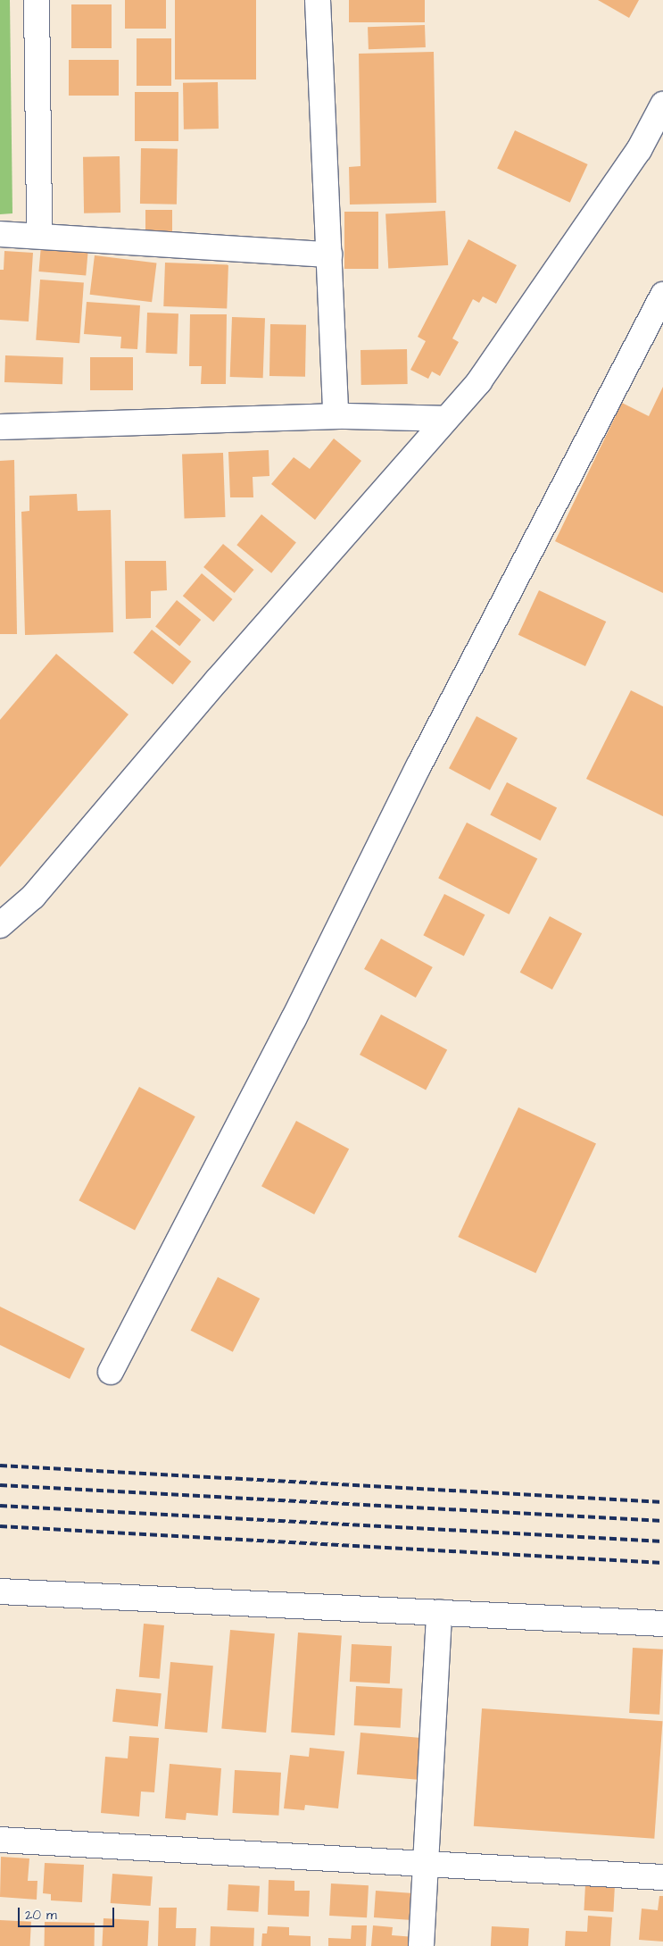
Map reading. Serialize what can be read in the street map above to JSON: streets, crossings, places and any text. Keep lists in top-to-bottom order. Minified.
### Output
{"scale_bar":"20 m"}
